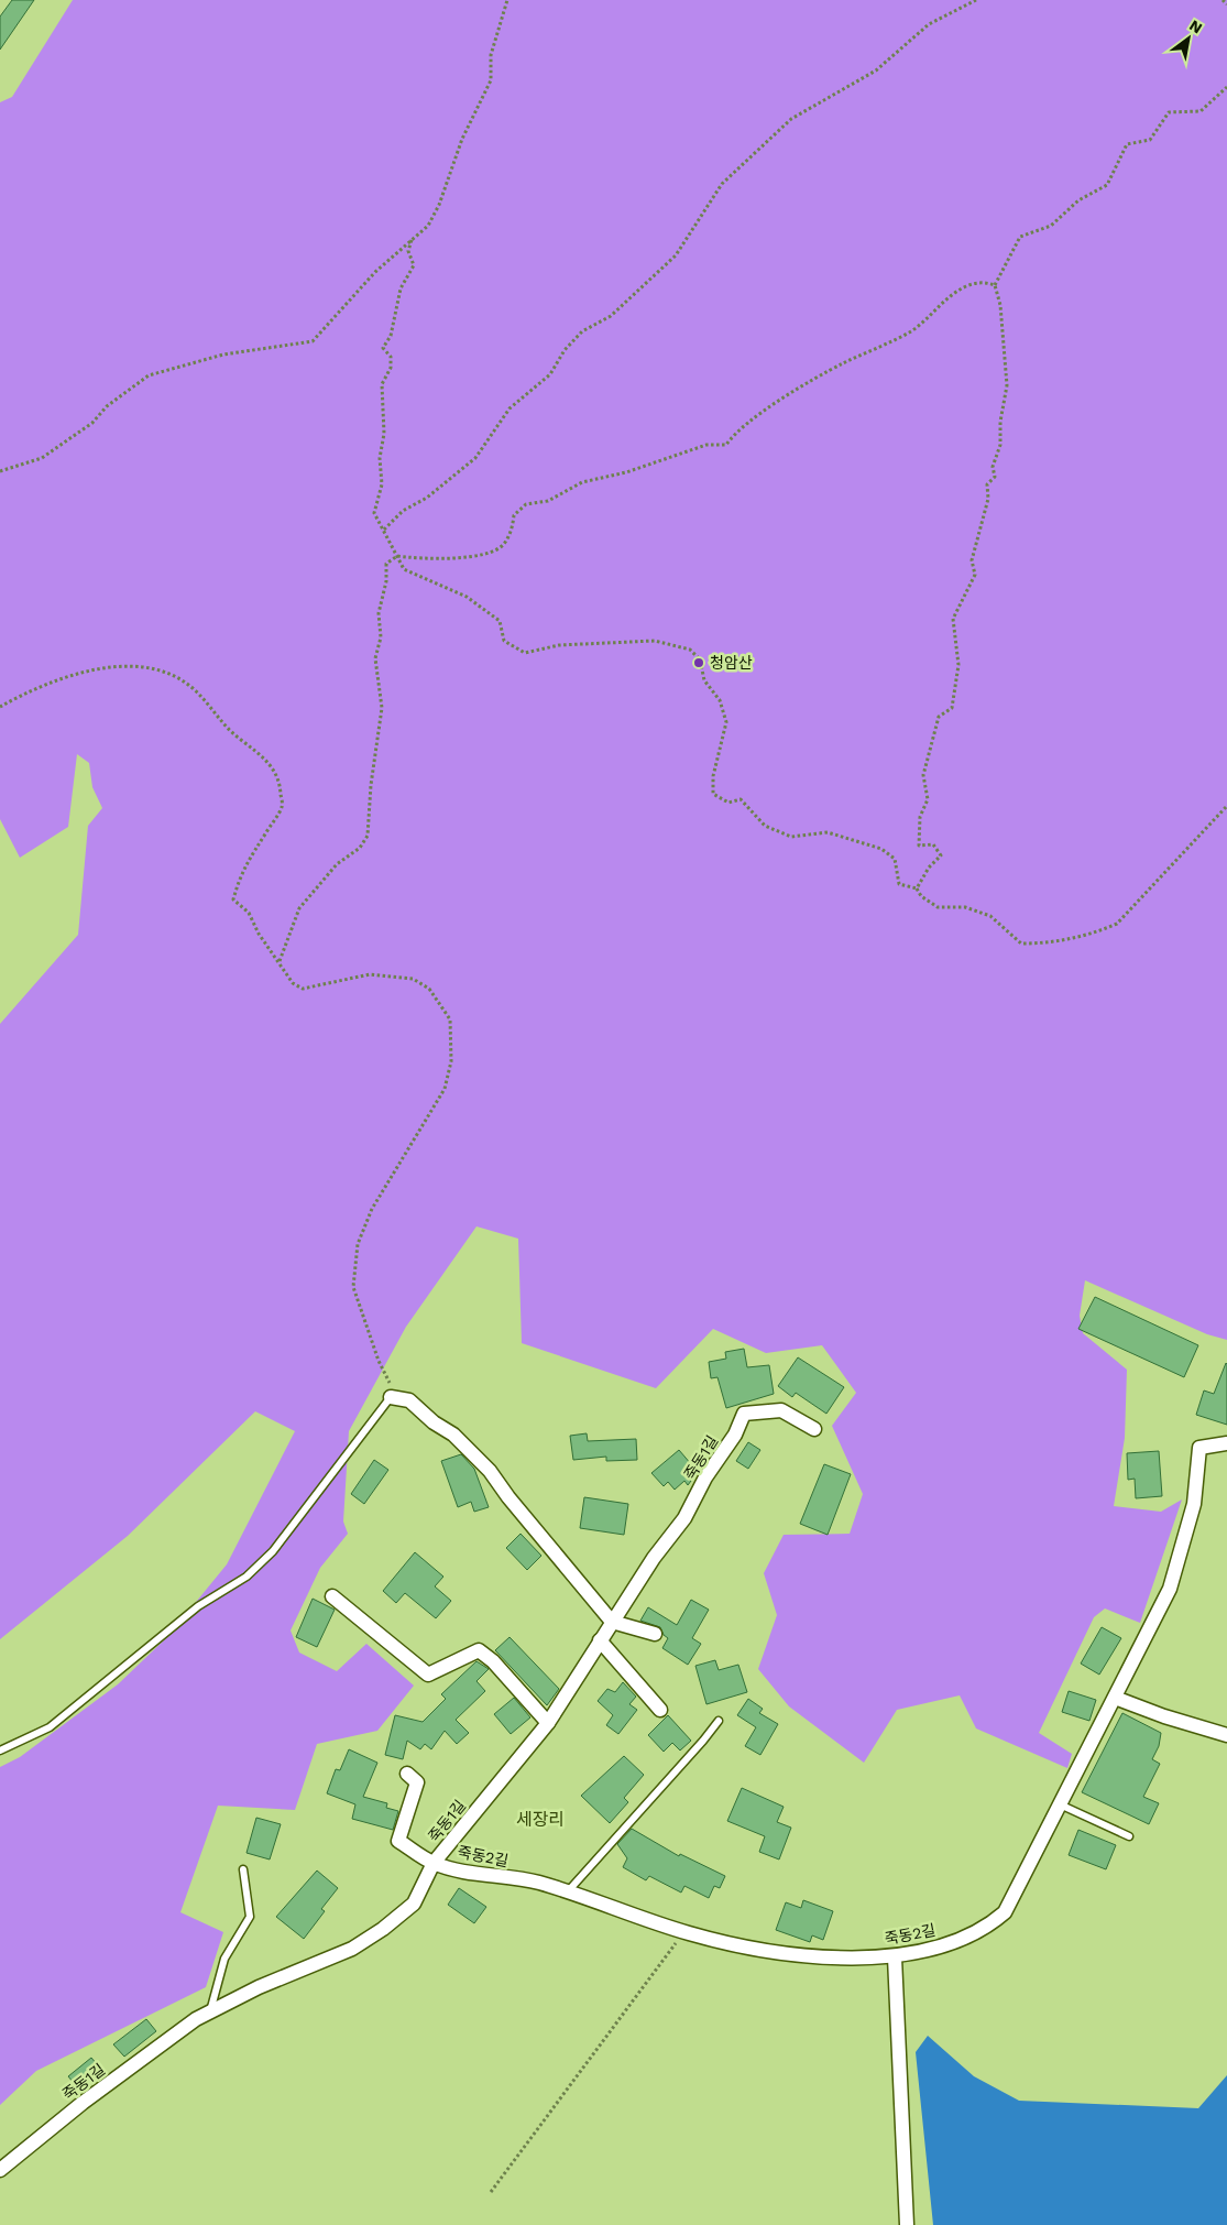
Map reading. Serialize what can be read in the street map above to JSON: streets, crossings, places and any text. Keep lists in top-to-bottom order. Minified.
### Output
{"streets":{"street":["죽동1길","죽동2길"]},"crossings":[["죽동1길","죽동2길"]],"districts":["세장리"],"places":["청암산"],"north":"top right"}
